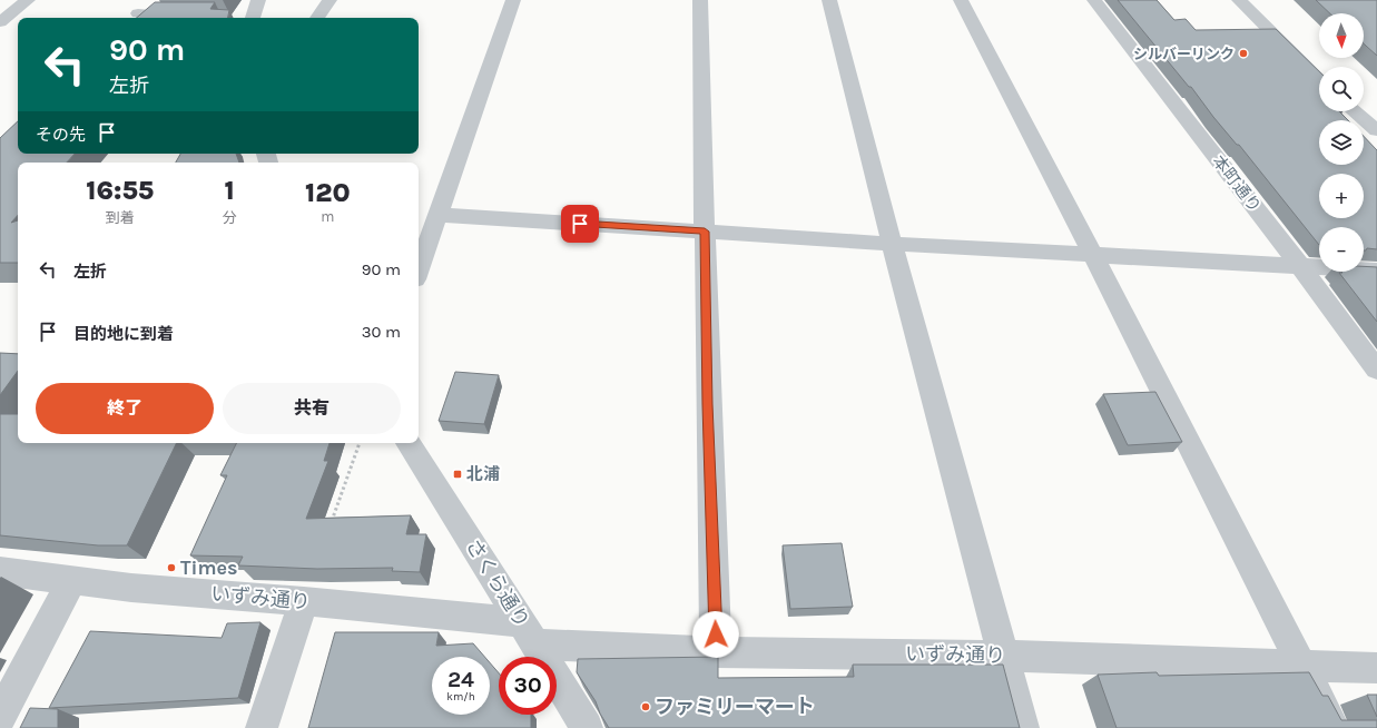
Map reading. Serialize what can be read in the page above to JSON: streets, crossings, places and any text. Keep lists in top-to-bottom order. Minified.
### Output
{"streets":{"street":["本町通り","さくら通り","いずみ通り"]},"crossings":[["さくら通り","いずみ通り"]],"places":{"other":["シルバーリンク","Times","ファミリーマート"],"transit":["北浦"]},"north":"bottom","page":{"map_buttons":["+","−"],"turn":["90 m","左折"],"then":"その先","eta":["16:55","到着","1","分","120","m"],"list":[{"name":"左折","value":"90 m"},{"name":"目的地に到着","value":"30 m"}],"buttons":["終了","共有"],"speed":"24 km/h","limit":"30"}}
